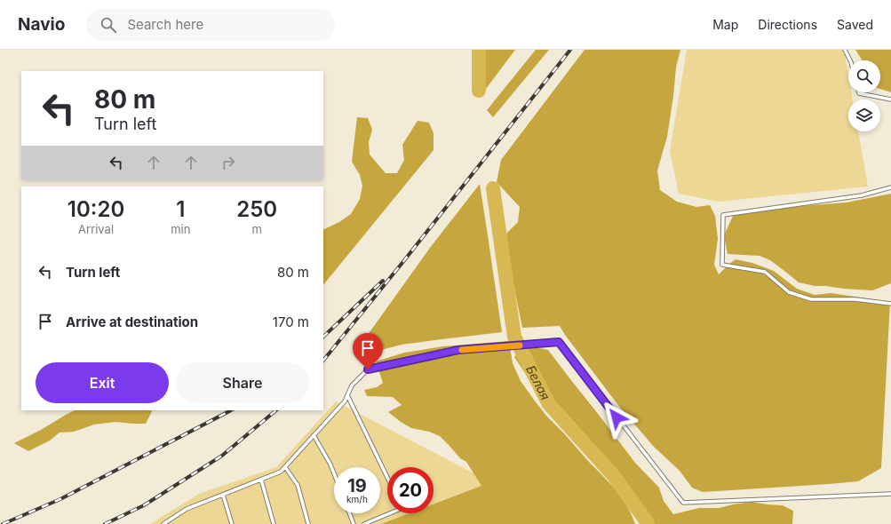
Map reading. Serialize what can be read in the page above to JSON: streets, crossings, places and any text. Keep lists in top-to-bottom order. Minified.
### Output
{"water":["Белая"],"page":{"header":"Navio","search":"Search here","nav":["Map","Directions","Saved"],"turn":["80 m","Turn left"],"eta":["10:20","Arrival","1","min","250","m"],"list":[{"name":"Turn left","value":"80 m"},{"name":"Arrive at destination","value":"170 m"}],"buttons":["Exit","Share"],"speed":"19 km/h","limit":"20"}}
